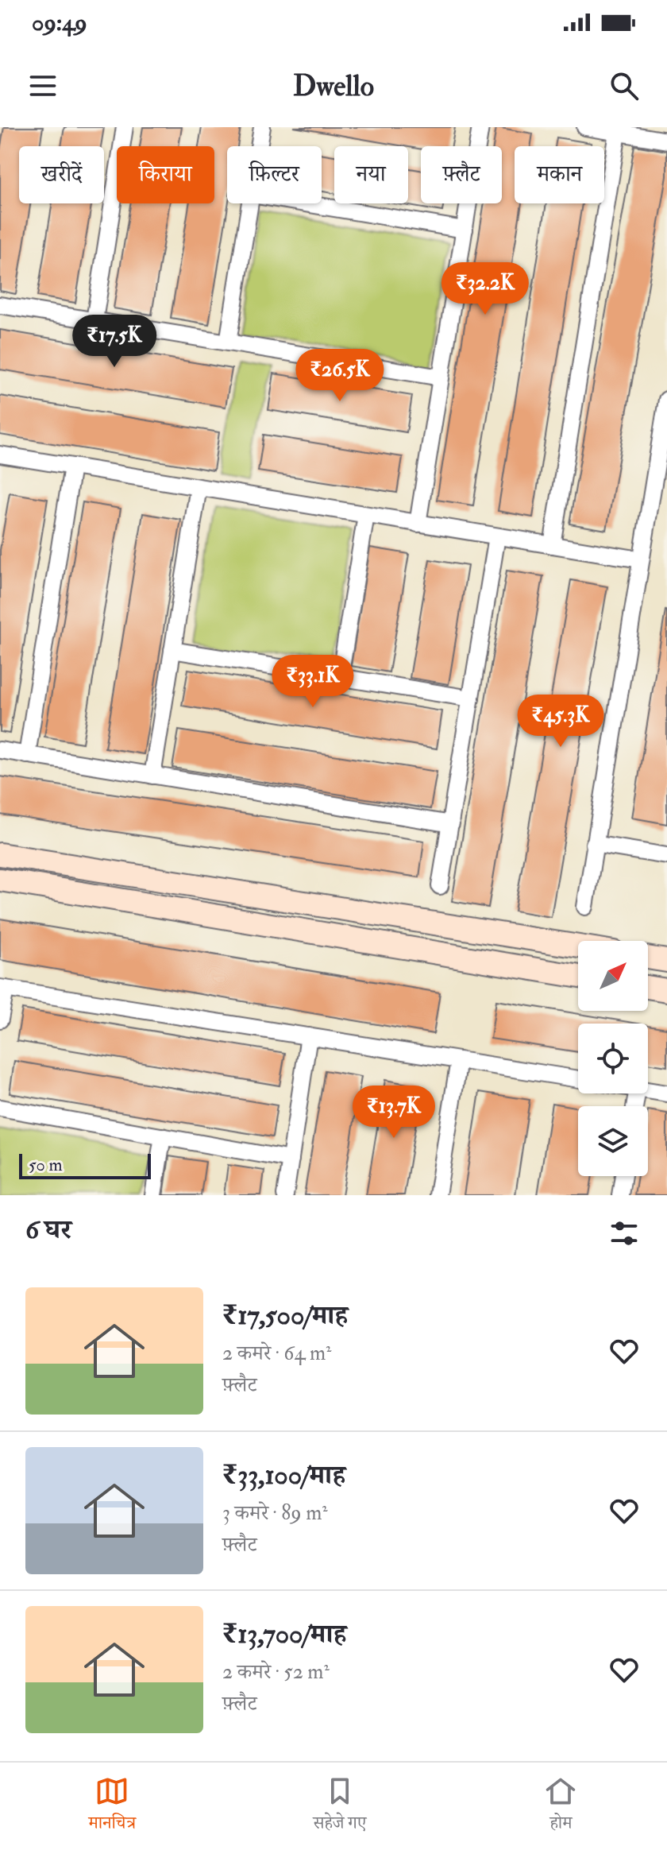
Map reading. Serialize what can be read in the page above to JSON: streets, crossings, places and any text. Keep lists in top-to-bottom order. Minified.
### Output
{"scale_bar":"50 m","north":"top right","page":{"status":"09:49","header":"Dwello","chip":["खरीदें","किराया","फ़िल्टर","नया","फ़्लैट","मकान"],"price":["₹32.2K","₹17.5K","₹26.5K","₹33.1K","₹45.3K","₹13.7K"],"scale":"50 m","heading":"6 घर","list":[{"name":"₹17,500/माह","note":"2 कमरे · 64 m² · फ़्लैट"},{"name":"₹33,100/माह","note":"3 कमरे · 89 m² · फ़्लैट"},{"name":"₹13,700/माह","note":"2 कमरे · 52 m² · फ़्लैट"}],"tabs":["मानचित्र","सहेजे गए","होम"]}}
